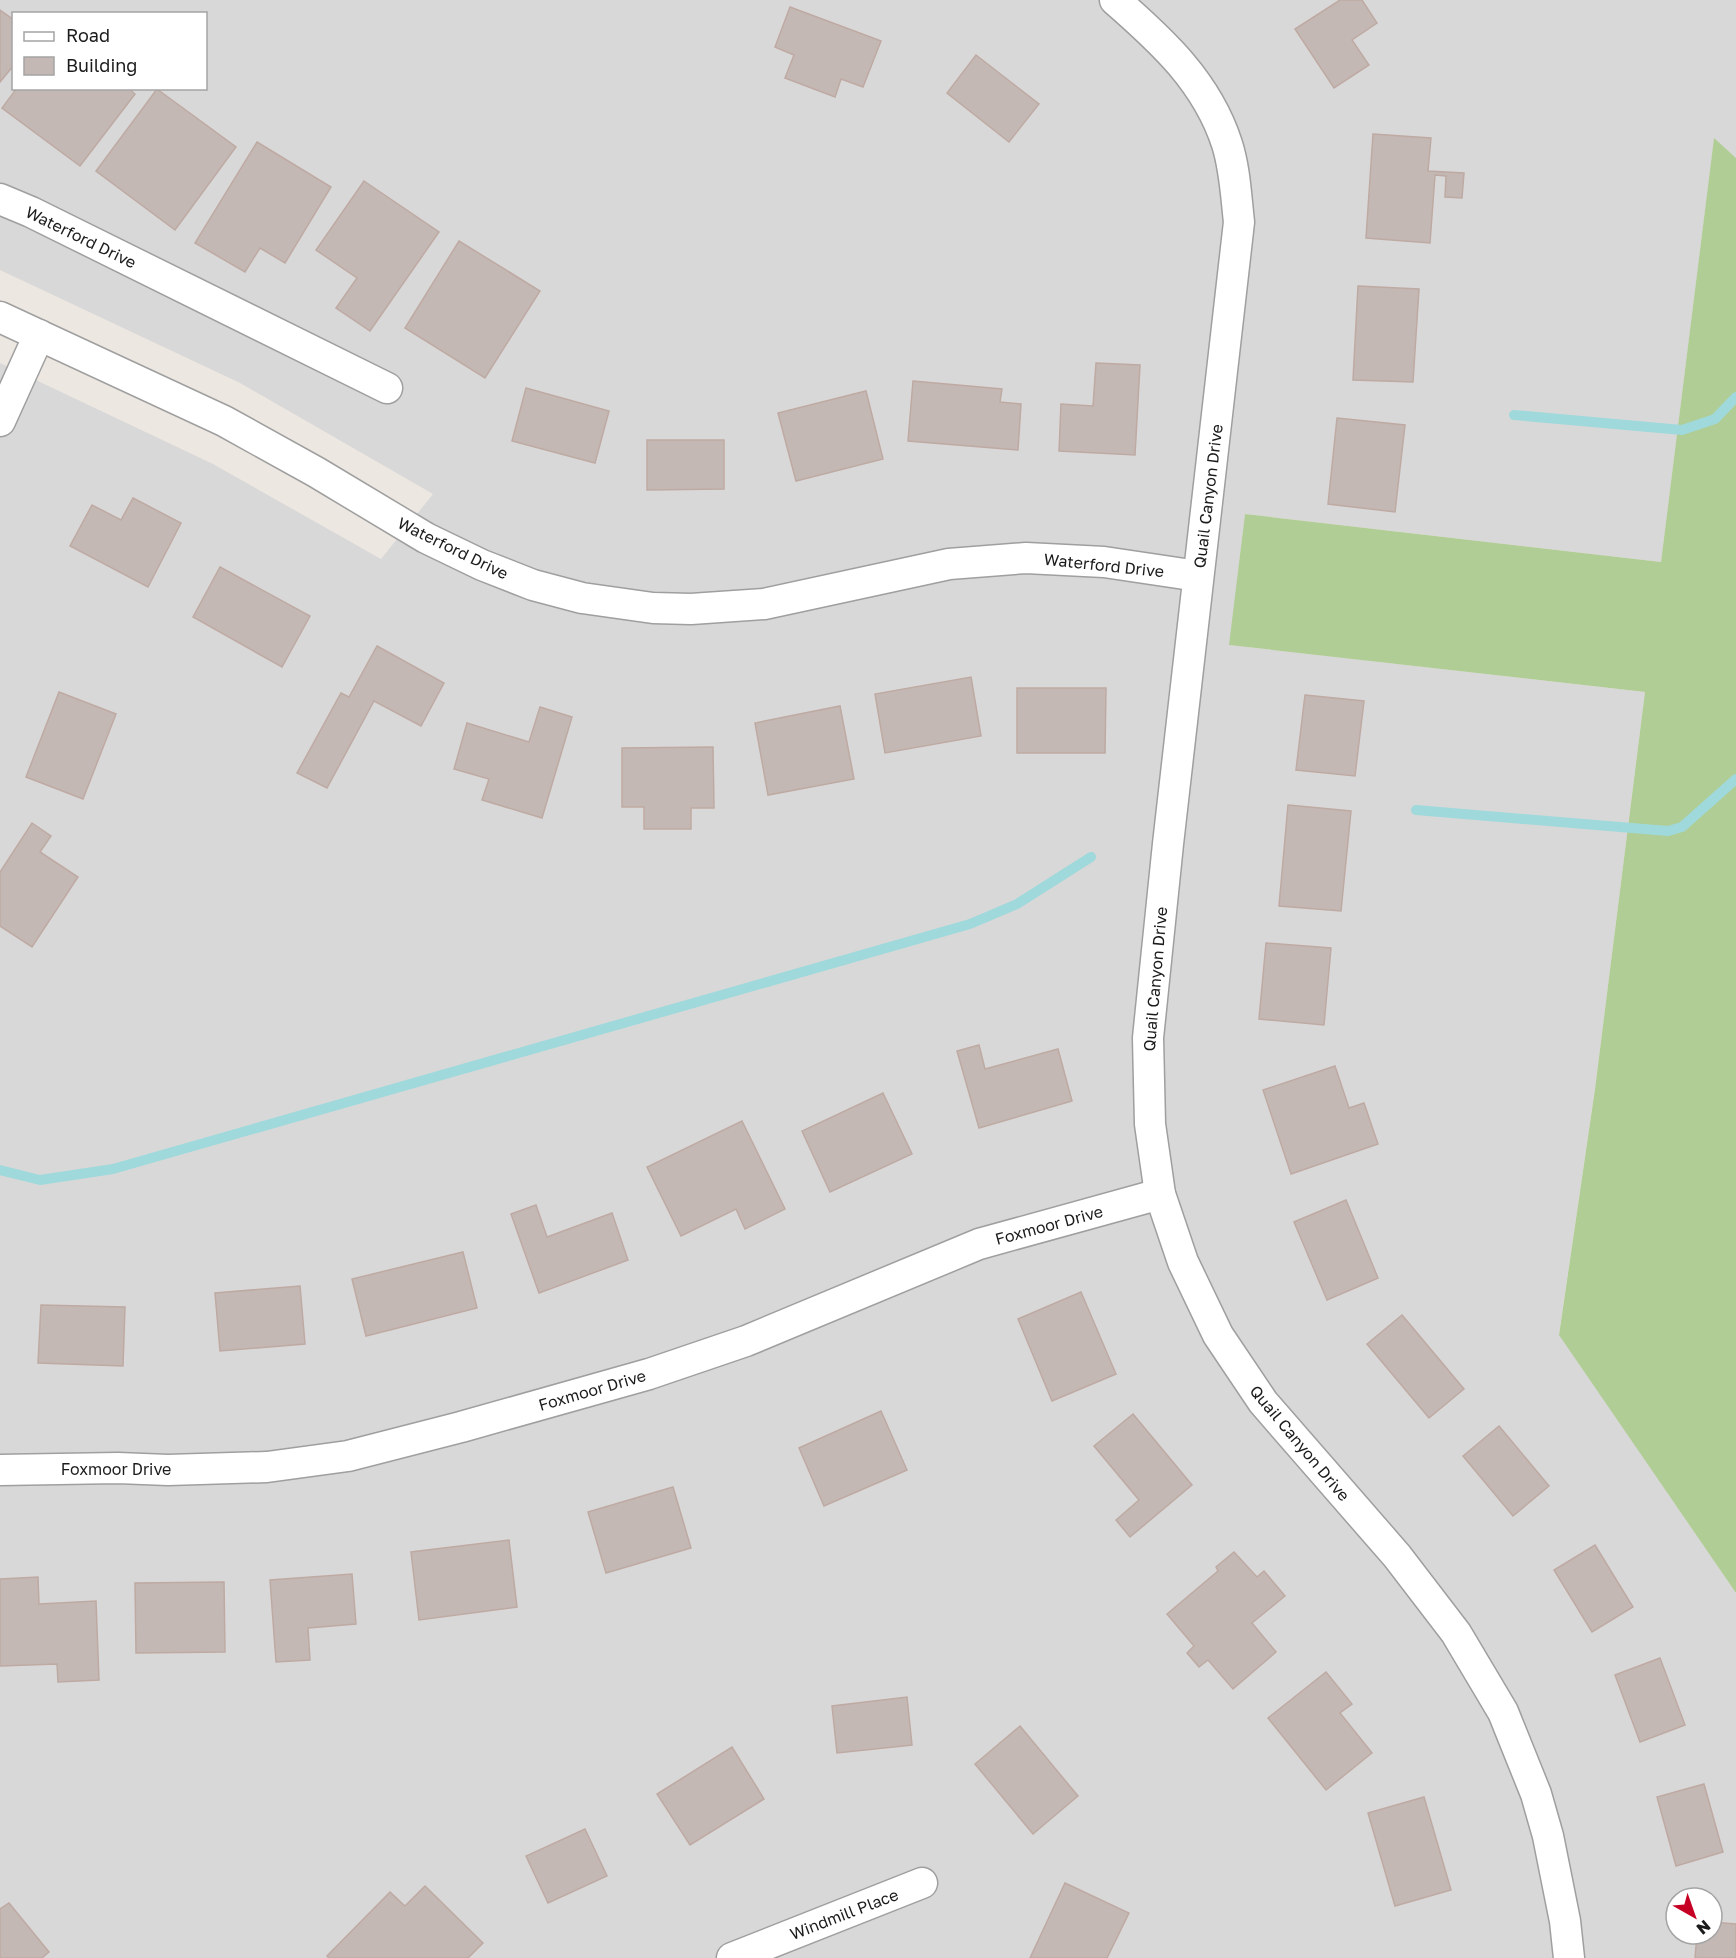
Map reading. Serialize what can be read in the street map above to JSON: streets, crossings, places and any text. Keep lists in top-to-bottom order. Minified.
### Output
{"streets":{"street":["Waterford Drive","Quail Canyon Drive","Foxmoor Drive","Windmill Place"]},"crossings":[["Waterford Drive","Quail Canyon Drive"],["Quail Canyon Drive","Foxmoor Drive"]],"legend":["Road","Building"],"north":"bottom right"}
